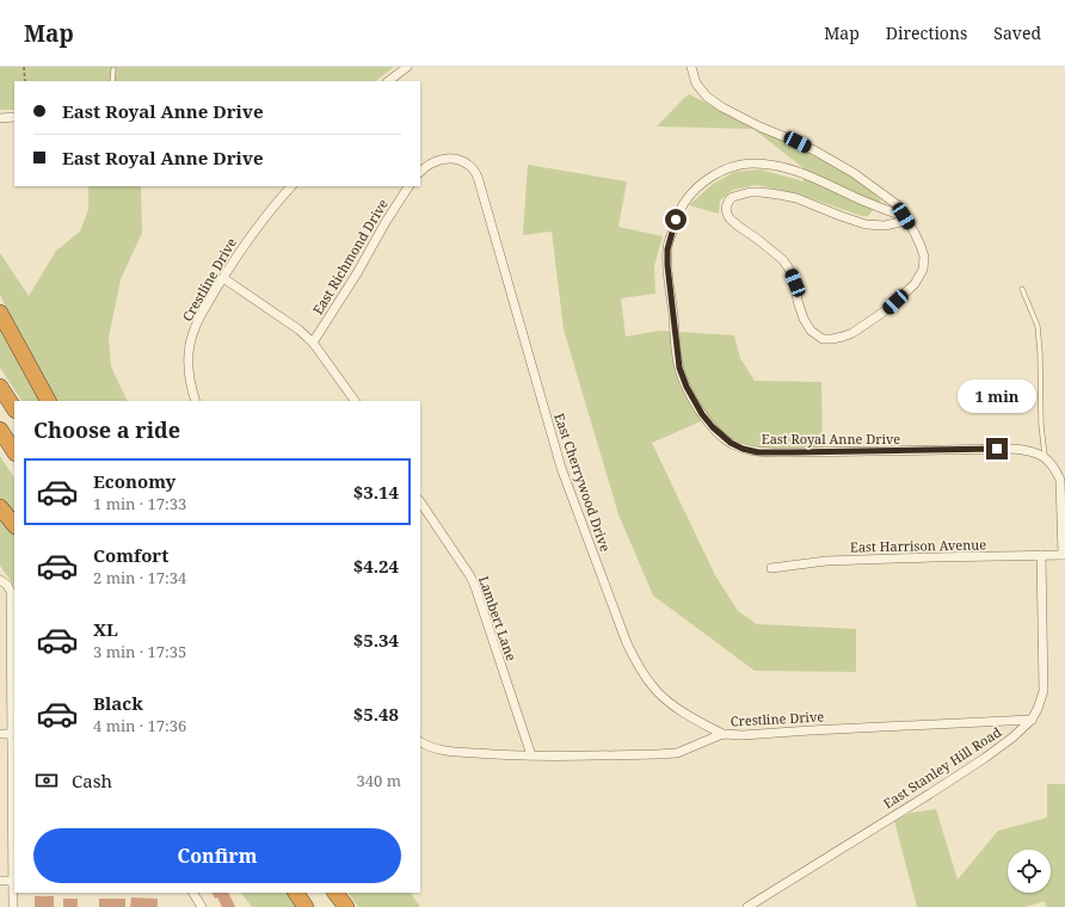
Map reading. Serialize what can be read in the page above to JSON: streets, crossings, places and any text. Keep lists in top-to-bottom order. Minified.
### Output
{"streets":{"street":["East Richmond Drive","Crestline Drive","East Royal Anne Drive","East Cherrywood Drive","East Harrison Avenue","Lambert Lane","East Stanley Hill Road"]},"crossings":[["Crestline Drive","East Cherrywood Drive"],["Crestline Drive","Lambert Lane"],["Crestline Drive","East Stanley Hill Road"],["East Harrison Avenue","East Stanley Hill Road"]],"page":{"header":"Map","nav":["Map","Directions","Saved"],"banner":["East Royal Anne Drive","East Royal Anne Drive"],"bubble":"1 min","heading":"Choose a ride","list":[{"name":"Economy","note":"1 min · 17:33","value":"$3.14"},{"name":"Comfort","note":"2 min · 17:34","value":"$4.24"},{"name":"XL","note":"3 min · 17:35","value":"$5.34"},{"name":"Black","note":"4 min · 17:36","value":"$5.48"}],"pay":["Cash","340 m"],"buttons":"Confirm"}}
